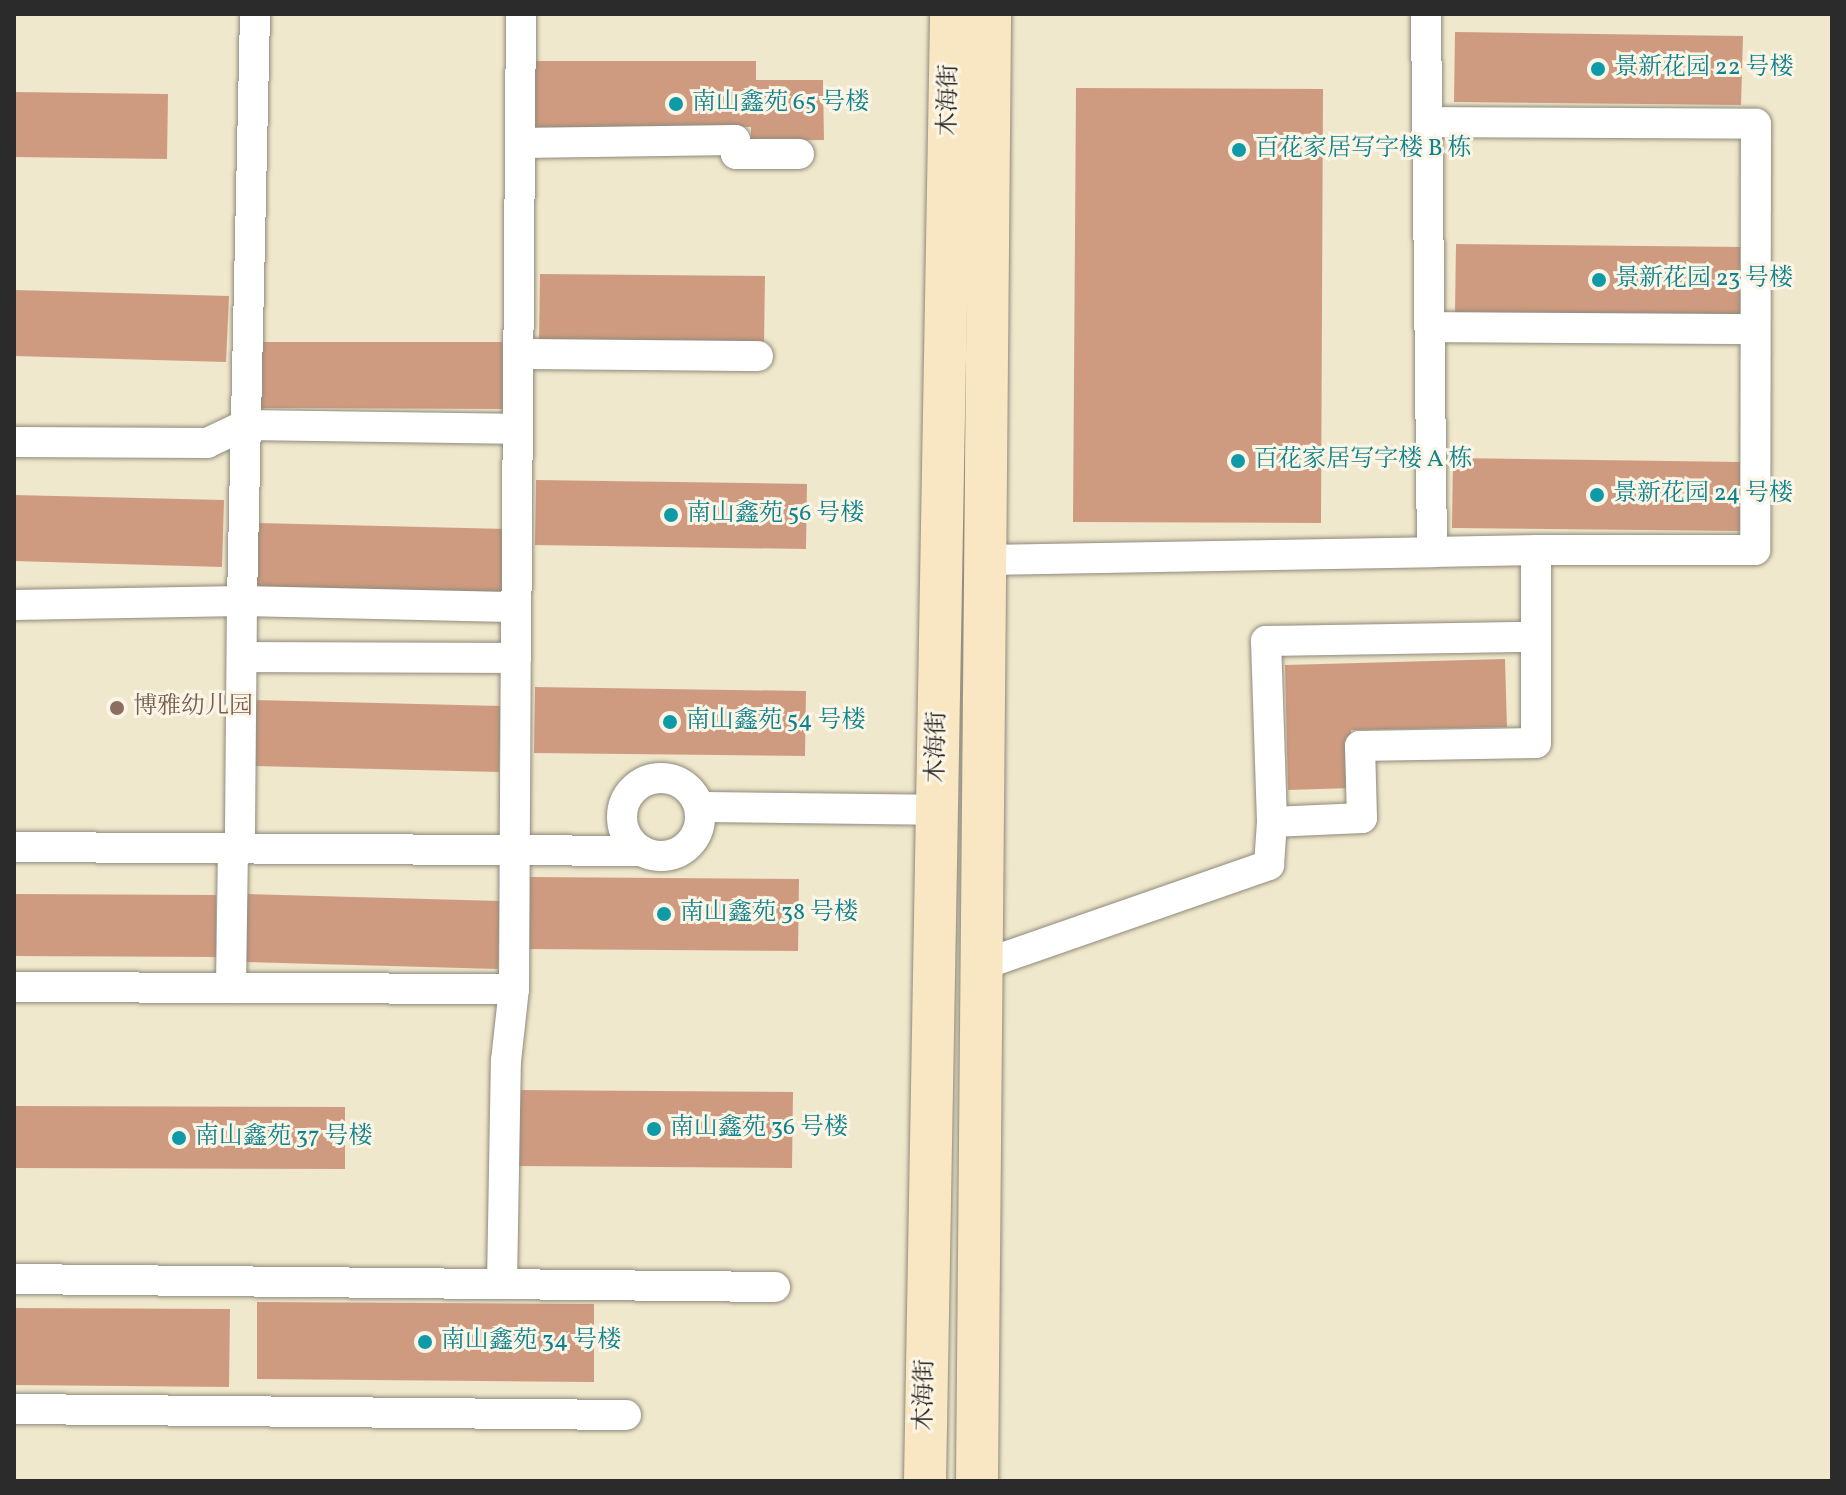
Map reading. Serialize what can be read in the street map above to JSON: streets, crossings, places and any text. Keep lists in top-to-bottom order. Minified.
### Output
{"streets":{"main road":["木海街"]},"places":["景新花园 22 号楼","南山鑫苑 65 号楼","百花家居写字楼 B 栋","景新花园 23 号楼","百花家居写字楼 A 栋","景新花园 24 号楼","南山鑫苑 56 号楼","博雅幼儿园","南山鑫苑 54 号楼","南山鑫苑 38 号楼","南山鑫苑 36 号楼","南山鑫苑 37 号楼","南山鑫苑 34 号楼"]}
